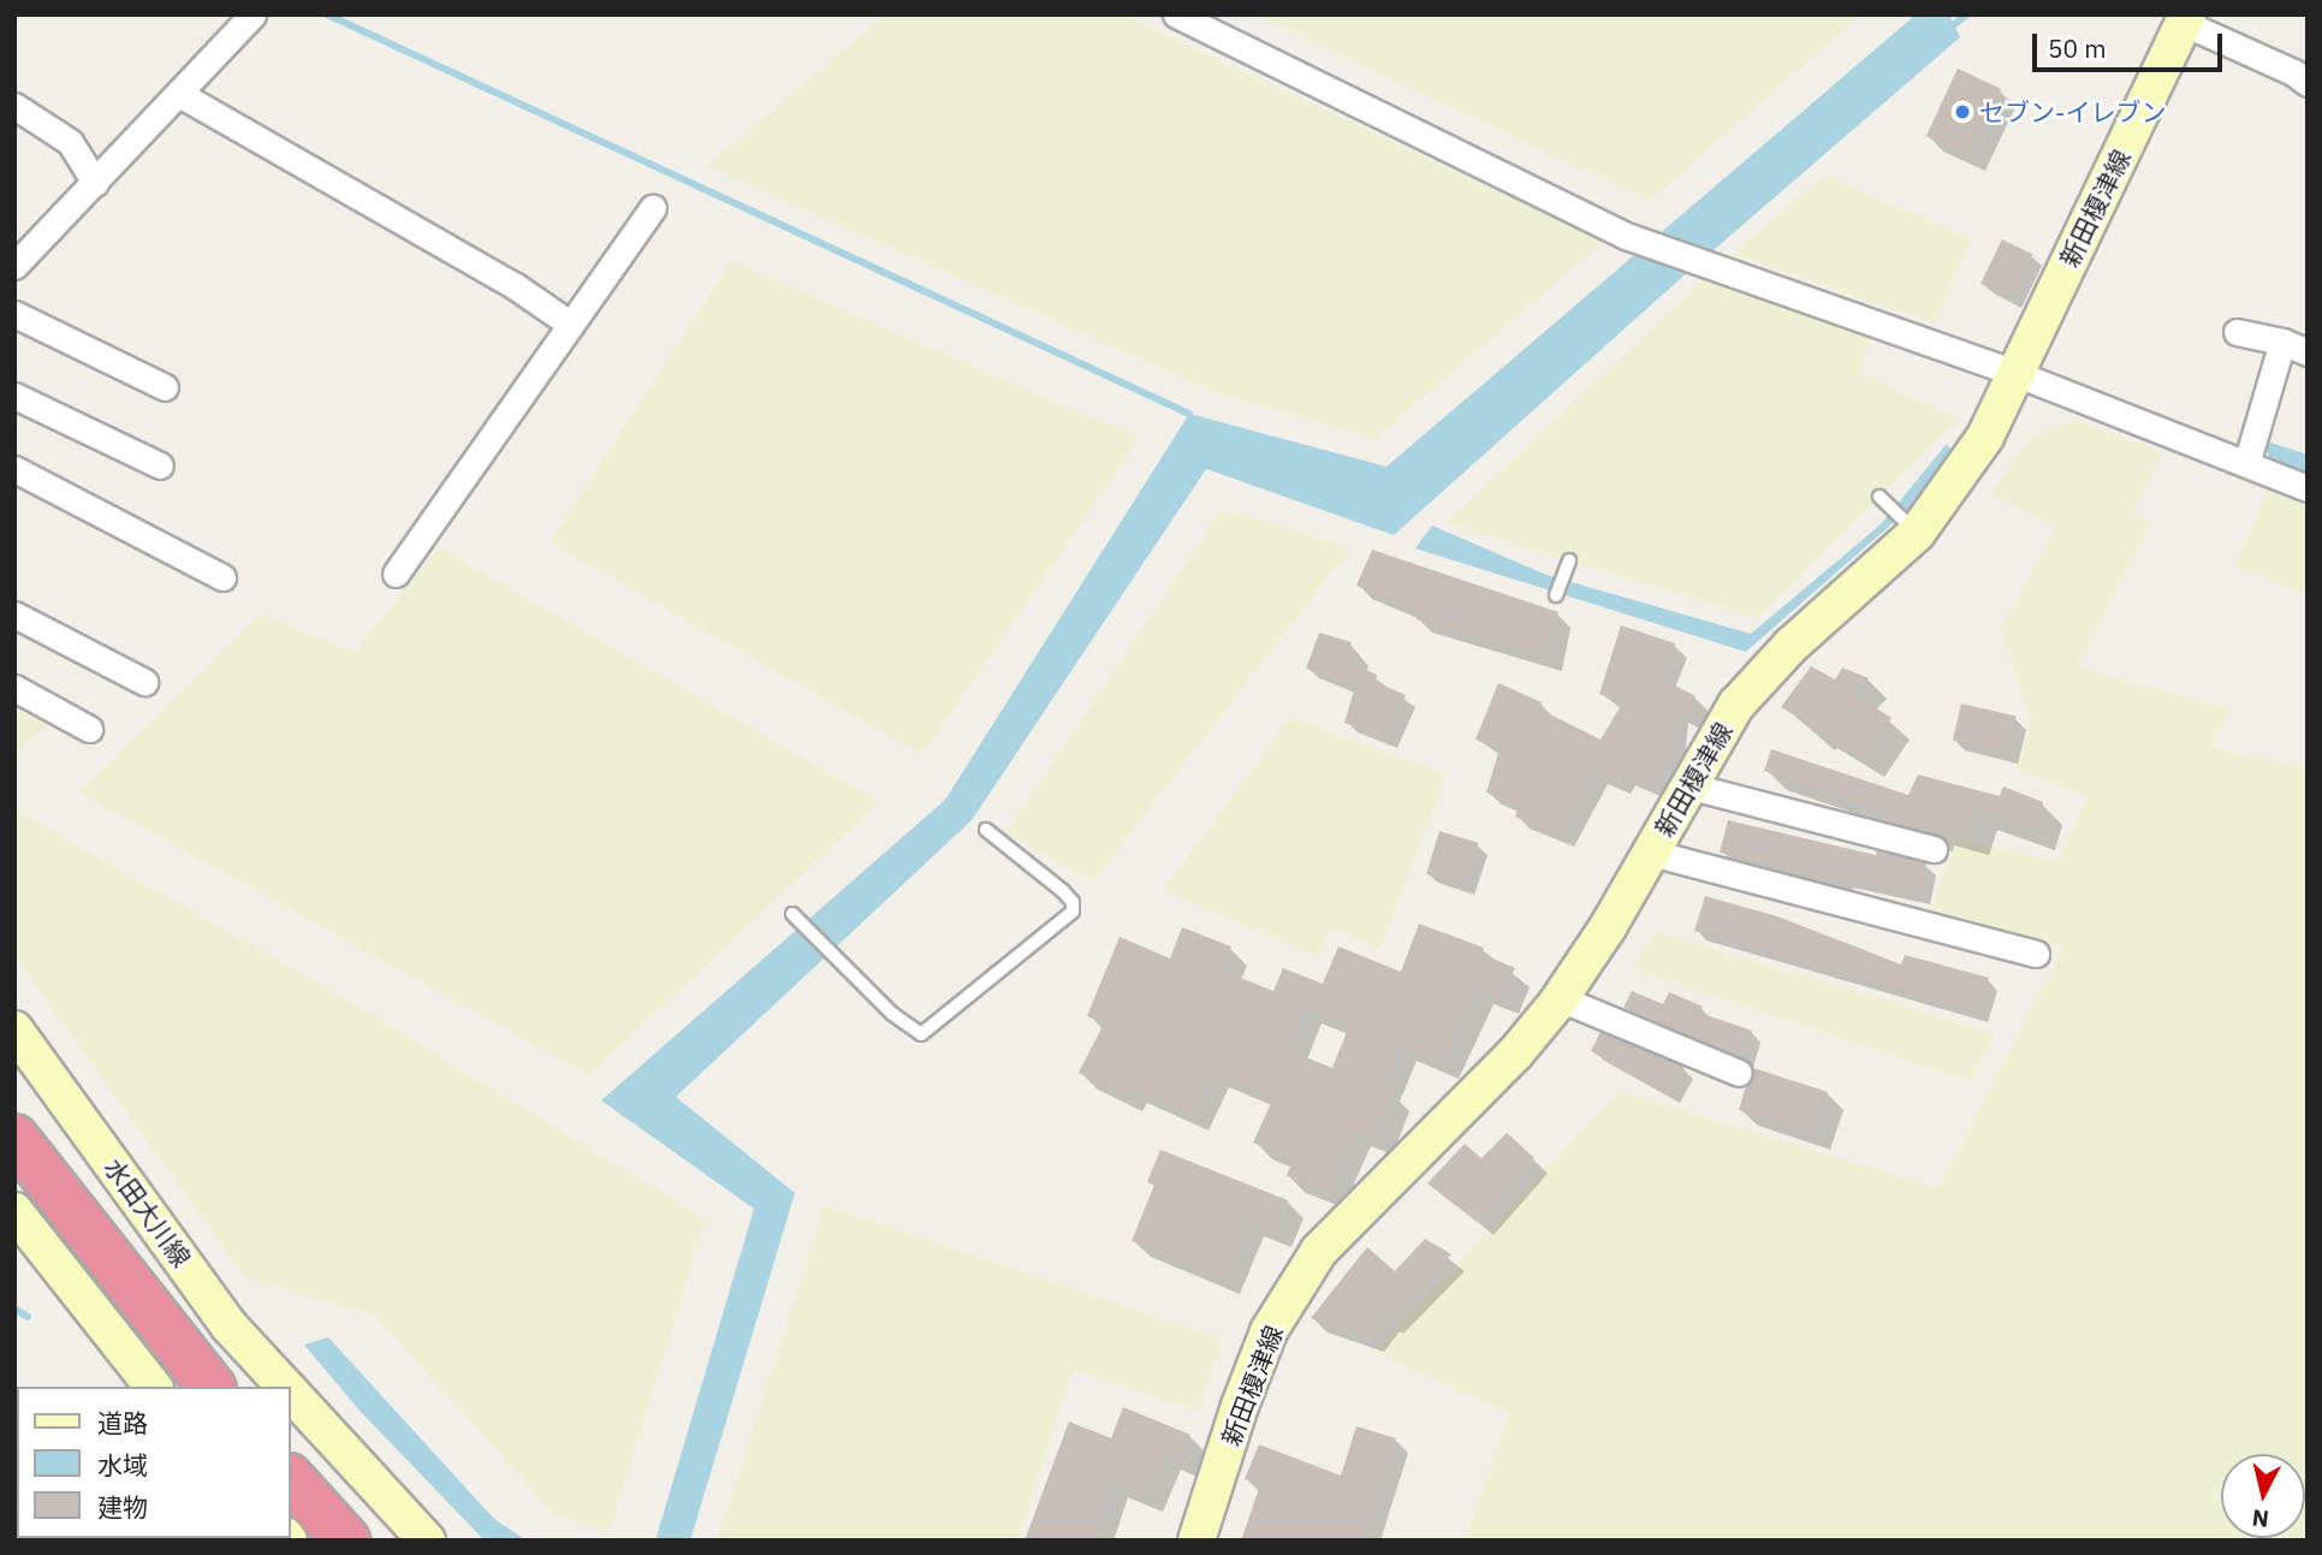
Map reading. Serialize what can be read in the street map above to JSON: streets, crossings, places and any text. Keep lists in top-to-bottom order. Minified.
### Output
{"streets":{"main road":["新田榎津線","水田大川線"]},"places":["セブン-イレブン"],"legend":["道路","水域","建物"],"scale_bar":"50 m","north":"bottom"}
